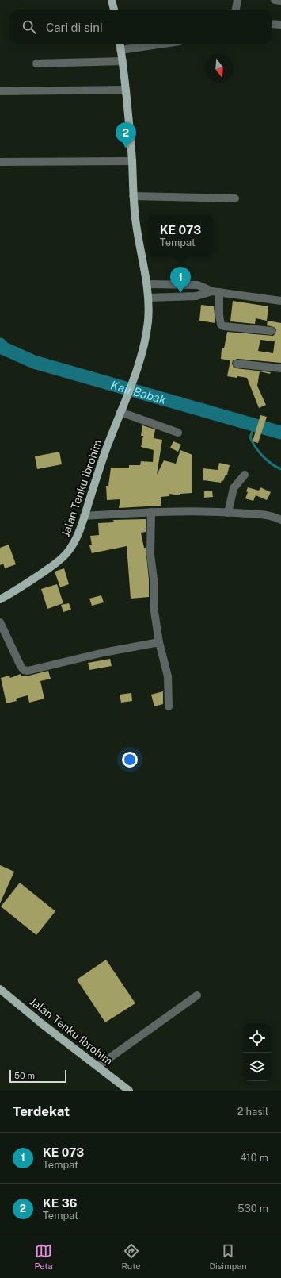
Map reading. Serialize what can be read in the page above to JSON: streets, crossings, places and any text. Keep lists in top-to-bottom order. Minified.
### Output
{"streets":{"main road":["Jalan Tenku Ibrohim"]},"water":["Kali Babak"],"scale_bar":"50 m","north":"bottom","page":{"search":"Cari di sini","pins":["2","1"],"popup":["KE 073","Tempat"],"scale":"50 m","heading":["Terdekat","2 hasil"],"list":[{"mark":"1","name":"KE 073","note":"Tempat","value":"410 m"},{"mark":"2","name":"KE 36","note":"Tempat","value":"530 m"}],"nav":["Peta","Rute","Disimpan"]}}
